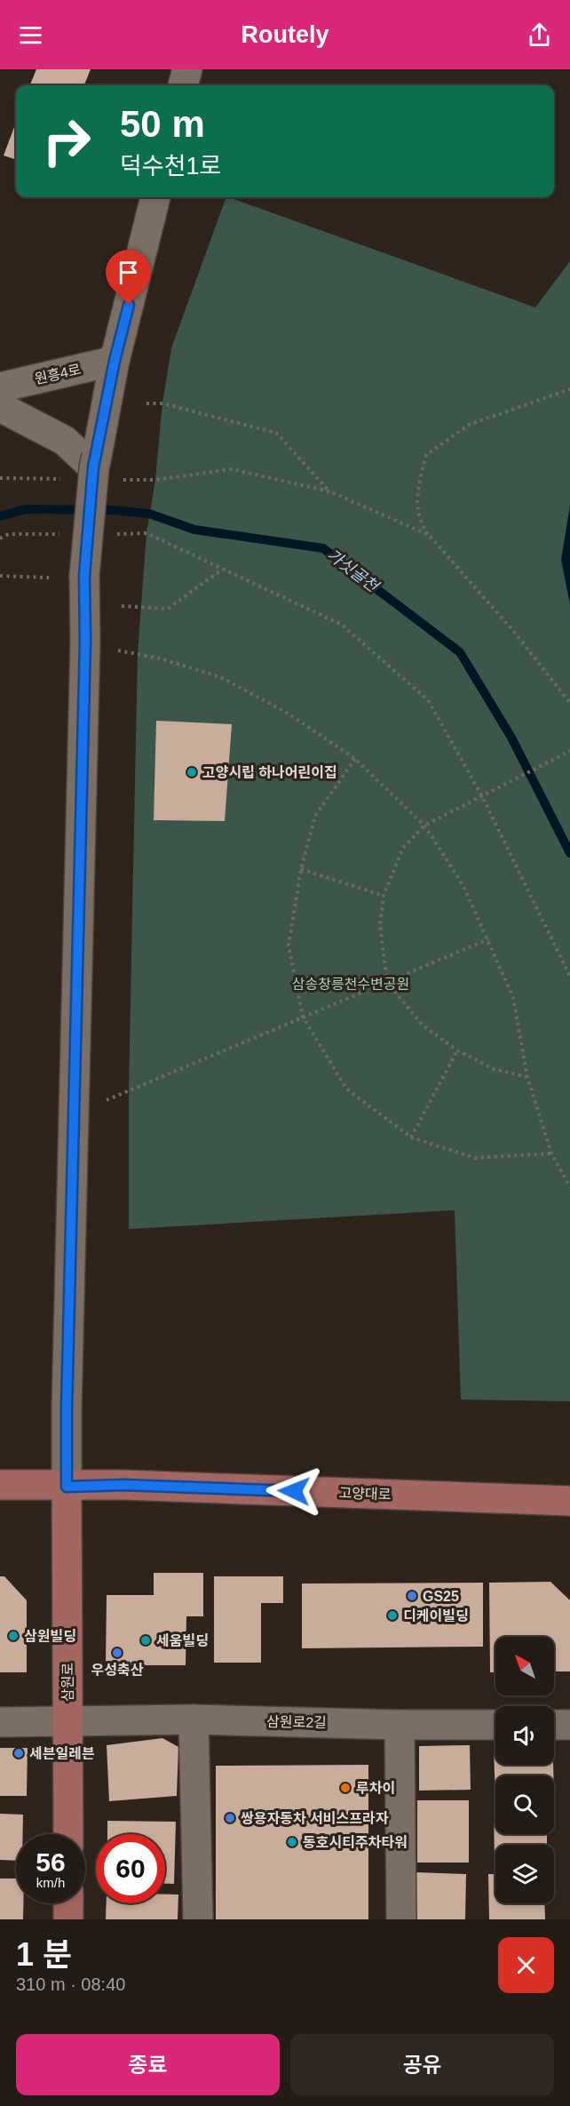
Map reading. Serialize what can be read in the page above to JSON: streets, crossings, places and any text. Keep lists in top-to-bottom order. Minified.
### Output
{"streets":{"main road":["고양대로","삼원로"],"street":["원흥4로","삼원로2길"]},"crossings":[["고양대로","삼원로"],["삼원로","삼원로2길"]],"water":["가싯골천"],"parks":["삼송창릉천수변공원"],"places":["고양시립 하나어린이집","GS25","디케이빌딩","삼원빌딩","세움빌딩","우성축산","세븐일레븐","루차이","쌍용자동차 서비스프라자","동호시티주차타워"],"north":"top left","page":{"header":"Routely","turn":["50 m","덕수천1로"],"speed":"56 km/h","limit":"60","heading":["1 분","310 m · 08:40"],"buttons":["종료","공유"]}}
